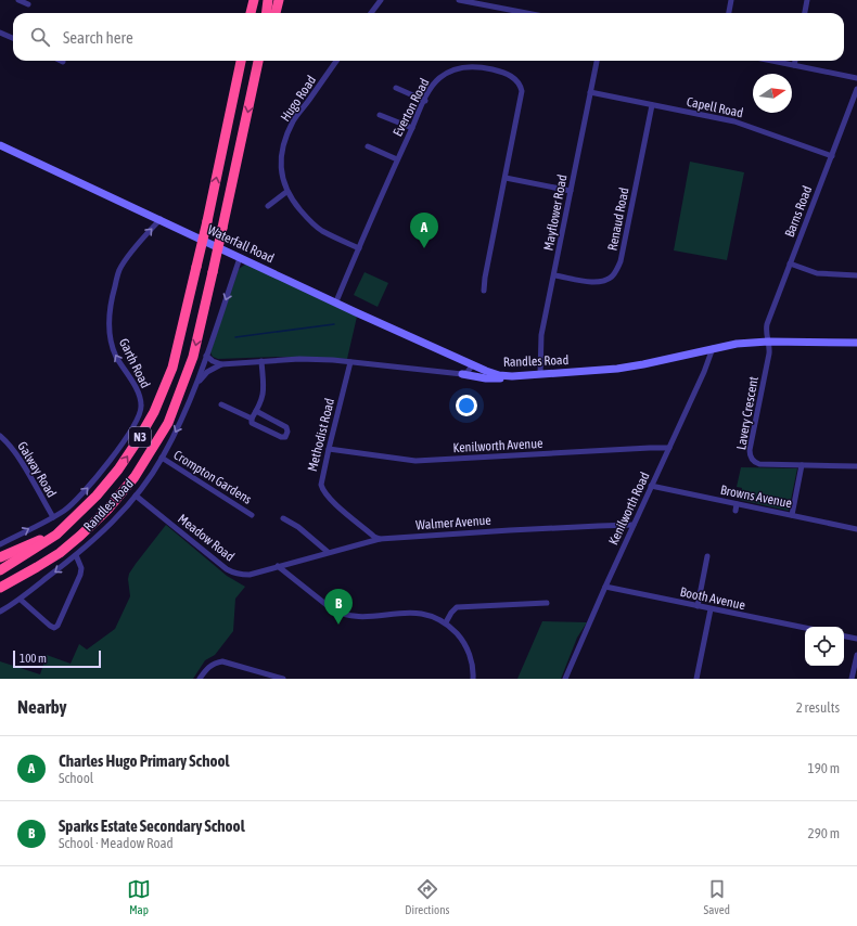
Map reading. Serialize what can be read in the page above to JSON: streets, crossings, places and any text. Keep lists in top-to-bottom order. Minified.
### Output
{"streets":{"highway":["N3"],"street":["Hugo Road","Everton Road","Capell Road","Barns Road","Mayflower Road","Renaud Road","Waterfall Road","Randles Road","Garth Road","Lavery Crescent","Methodist Road","Kenilworth Avenue","Galway Road","Crompton Gardens","Browns Avenue","Kenilworth Road","Walmer Avenue","Meadow Road","Booth Avenue"]},"crossings":[["Hugo Road","Everton Road"],["Everton Road","Waterfall Road"],["Capell Road","Barns Road"],["Capell Road","Mayflower Road"],["Capell Road","Renaud Road"],["Barns Road","Randles Road"],["Barns Road","Lavery Crescent"],["Mayflower Road","Renaud Road"],["Mayflower Road","Randles Road"],["Waterfall Road","Randles Road"],["Waterfall Road","Garth Road"],["Randles Road","Lavery Crescent"],["Randles Road","Methodist Road"],["Randles Road","Crompton Gardens"],["Randles Road","Kenilworth Road"],["Randles Road","Meadow Road"],["Garth Road","Galway Road"],["Methodist Road","Kenilworth Avenue"],["Methodist Road","Walmer Avenue"],["Kenilworth Avenue","Kenilworth Road"],["Browns Avenue","Kenilworth Road"],["Kenilworth Road","Walmer Avenue"],["Kenilworth Road","Booth Avenue"],["Walmer Avenue","Meadow Road"]],"one_way":["Garth Road"],"scale_bar":"100 m","north":"right","page":{"search":"Search here","pins":["A","B"],"scale":"100 m","heading":["Nearby","2 results"],"list":[{"mark":"A","name":"Charles Hugo Primary School","note":"School","value":"190 m"},{"mark":"B","name":"Sparks Estate Secondary School","note":"School · Meadow Road","value":"290 m"}],"nav":["Map","Directions","Saved"]}}
